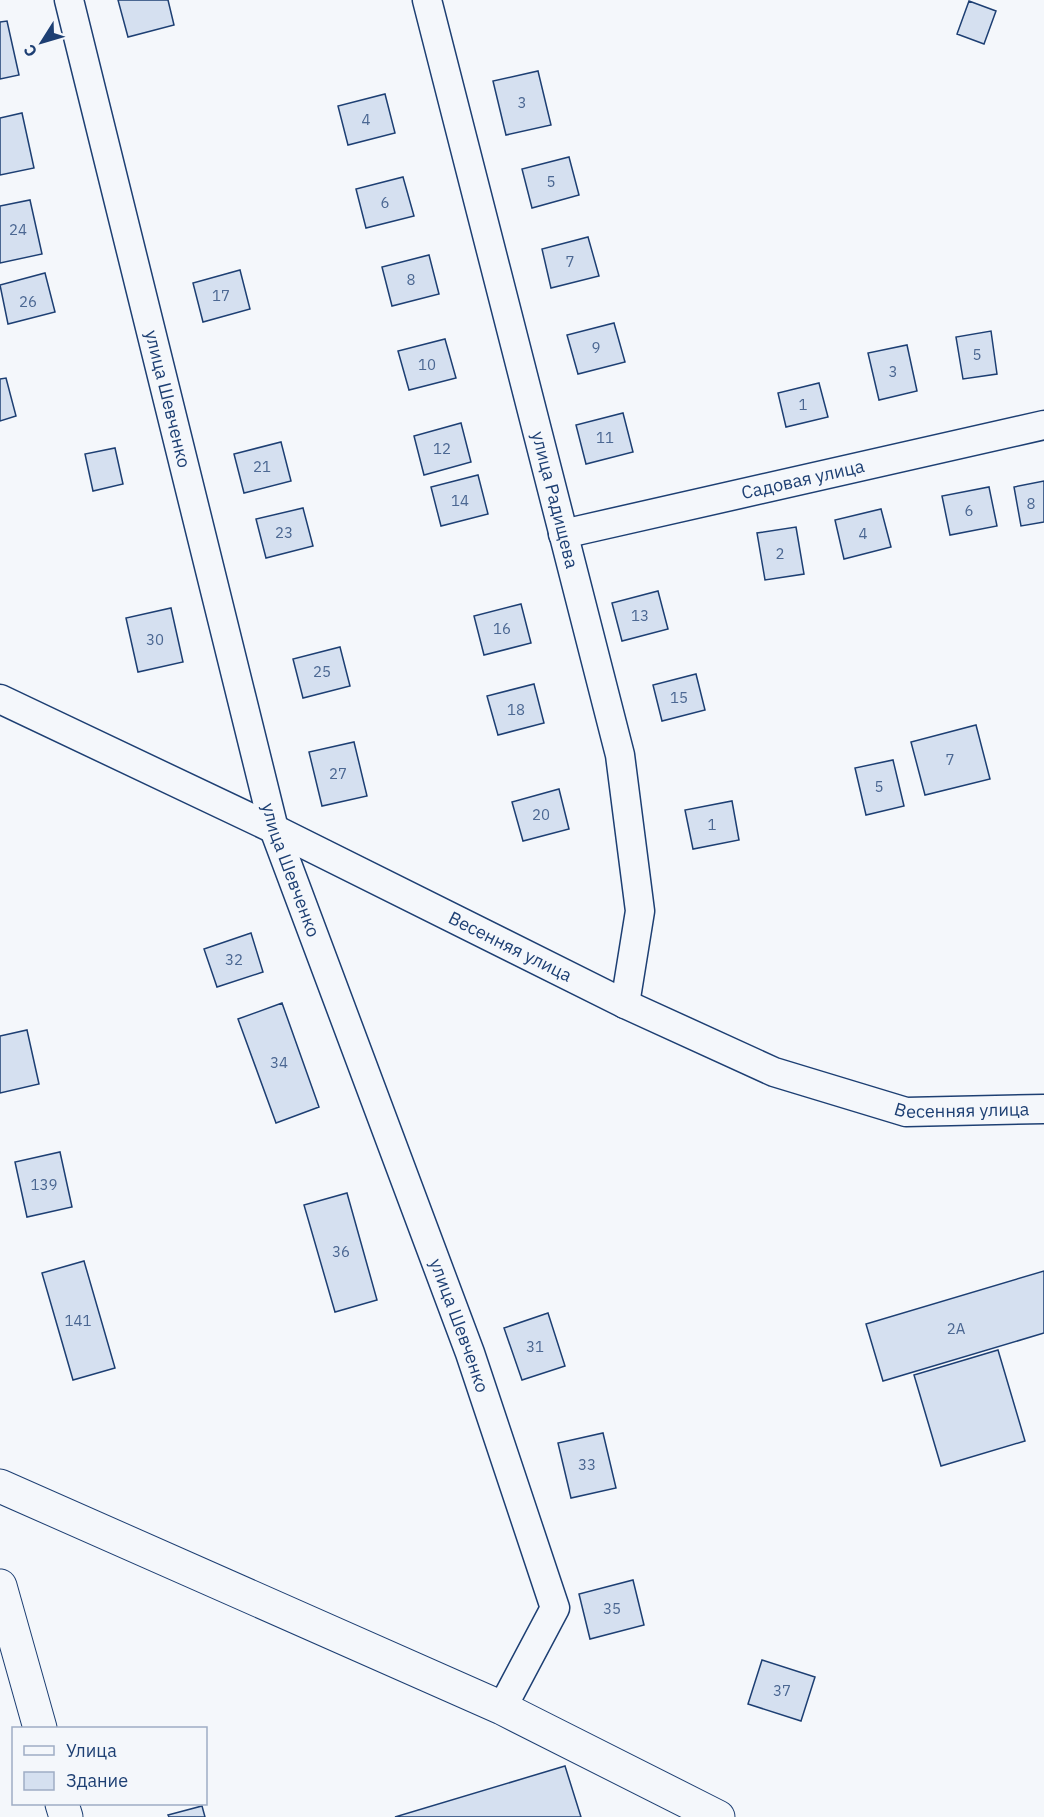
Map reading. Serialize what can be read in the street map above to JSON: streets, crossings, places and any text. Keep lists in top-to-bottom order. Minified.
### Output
{"streets":{"street":["улица Шевченко","Садовая улица","улица Радищева","Весенняя улица"]},"crossings":[["улица Шевченко","Весенняя улица"],["Садовая улица","улица Радищева"],["улица Радищева","Весенняя улица"]],"house_numbers":["3","4","5","6","24","7","8","17","26","9","5","10","3","1","11","12","21","14","8","6","23","4","2","13","16","30","25","15","18","7","27","5","20","1","32","34","139","36","141","2А","31","33","35","37"],"legend":["Улица","Здание"],"north":"bottom left"}
